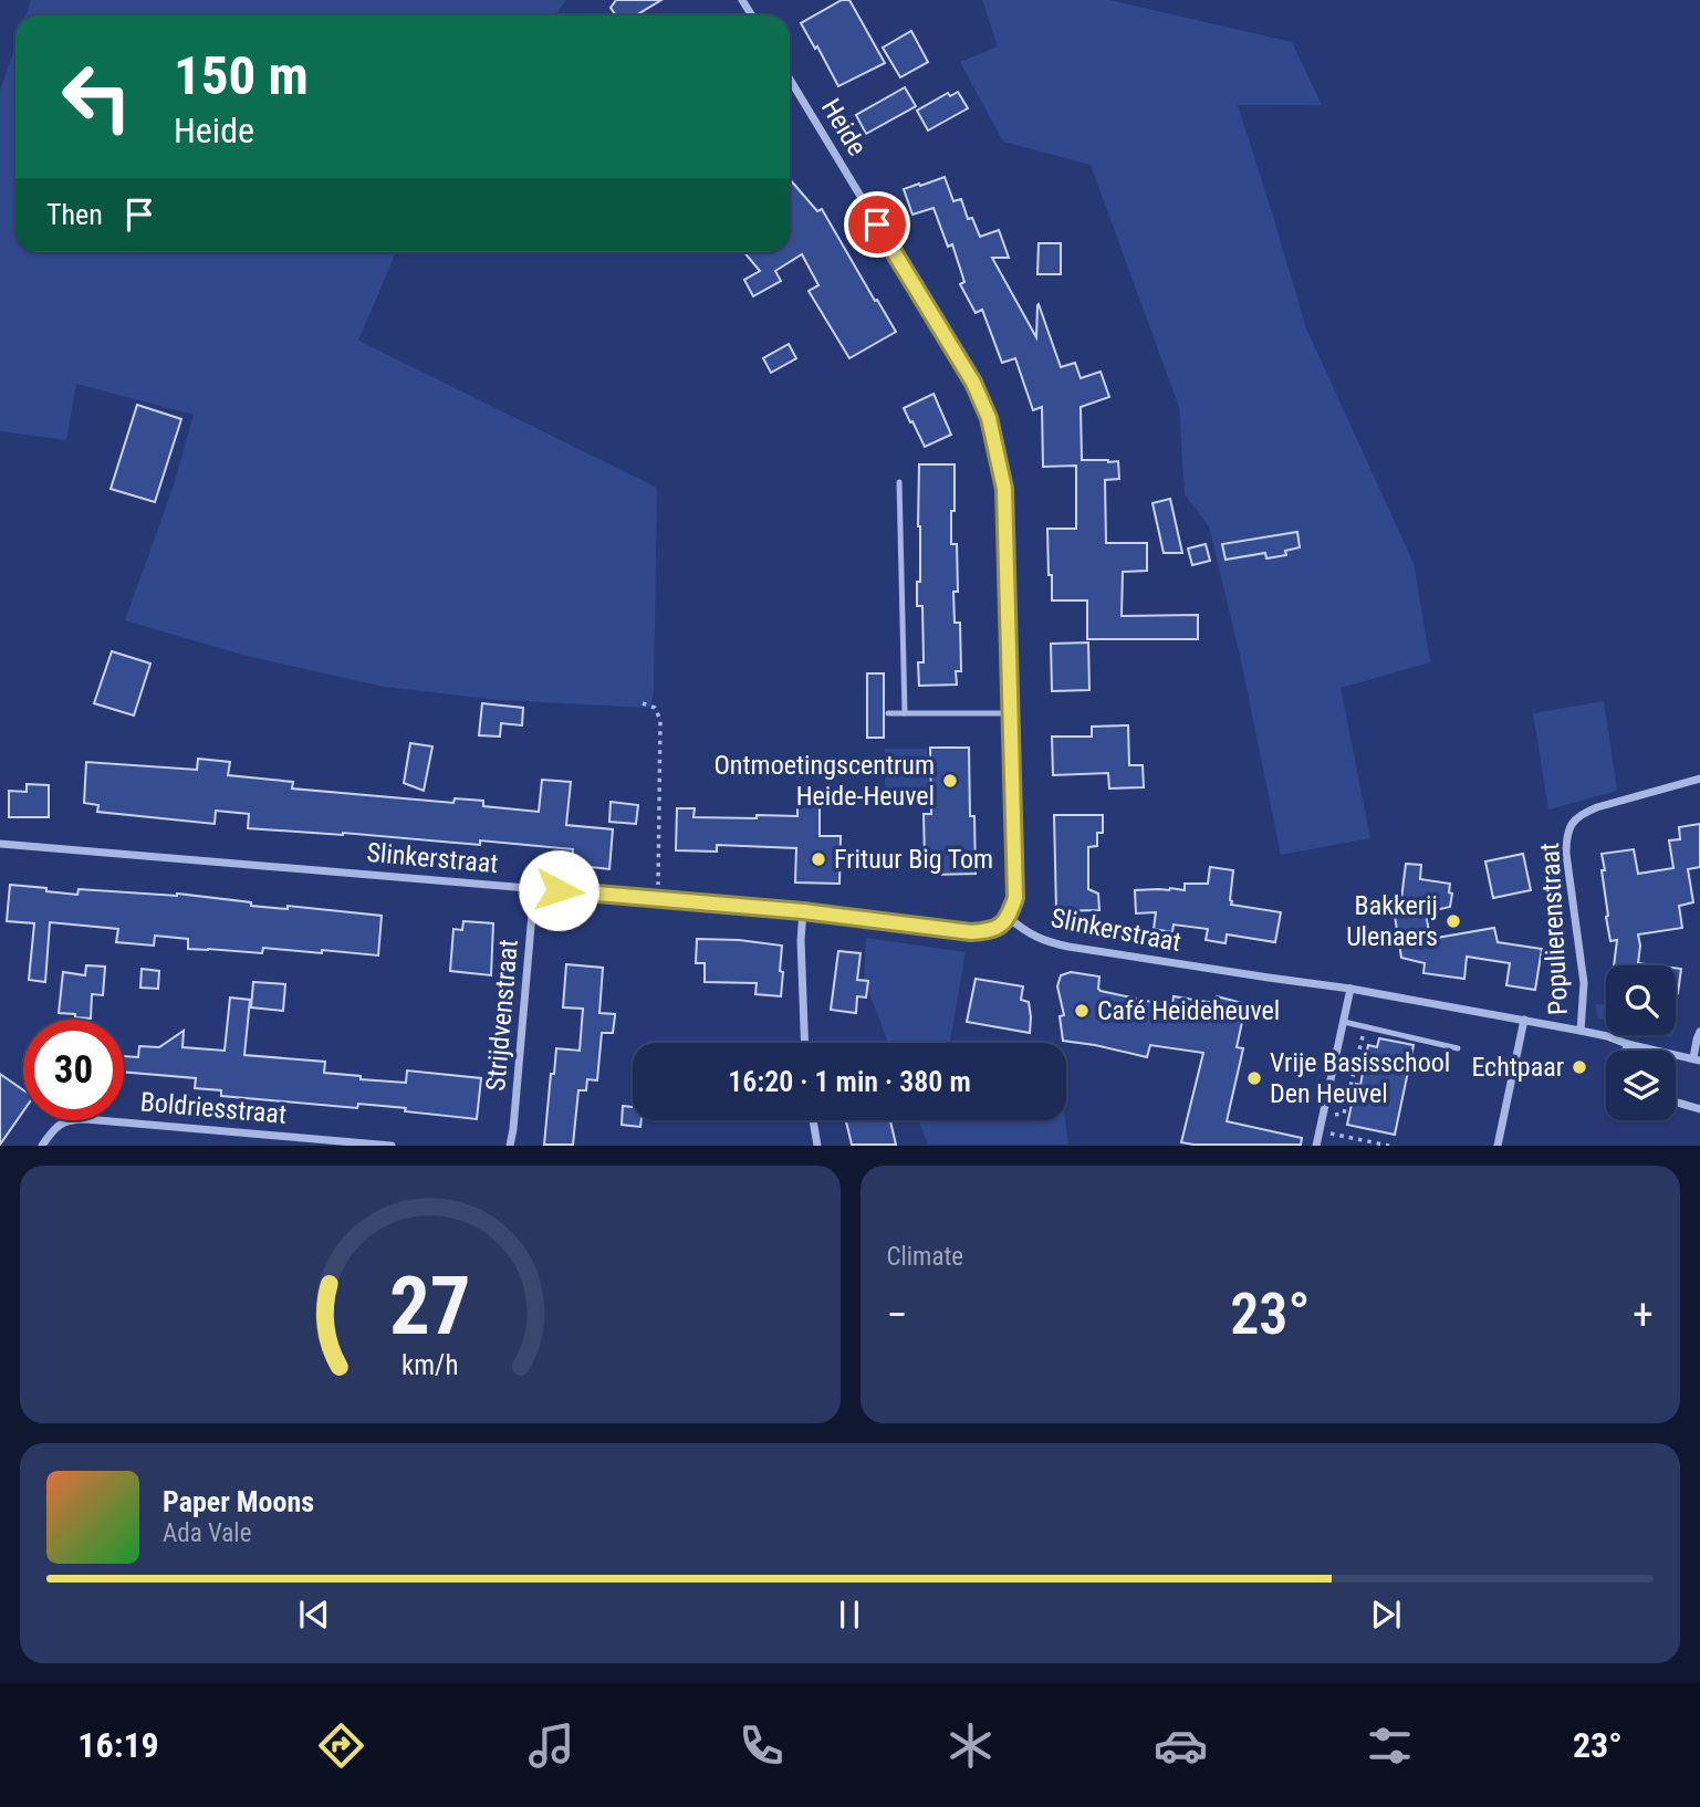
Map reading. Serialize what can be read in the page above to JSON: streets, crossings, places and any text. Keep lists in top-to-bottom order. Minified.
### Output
{"streets":{"street":["Heide","Slinkerstraat","Populierenstraat","Strijdvenstraat","Boldriesstraat"]},"crossings":[["Heide","Slinkerstraat"],["Slinkerstraat","Populierenstraat"],["Slinkerstraat","Strijdvenstraat"]],"places":["Ontmoetingscentrum Heide-Heuvel","Frituur Big Tom","Bakkerij Ulenaers","Café Heideheuvel","Echtpaar","Vrije Basisschool Den Heuvel"],"page":{"turn":["150 m","Heide"],"then":"Then","limit":"30","trip":"16:20 · 1 min · 380 m","tile":"Climate","heat":["−","23°","+"],"song":["Paper Moons","Ada Vale"],"tabs":["16:19","23°"],"gauge":["27","km/h"]}}
